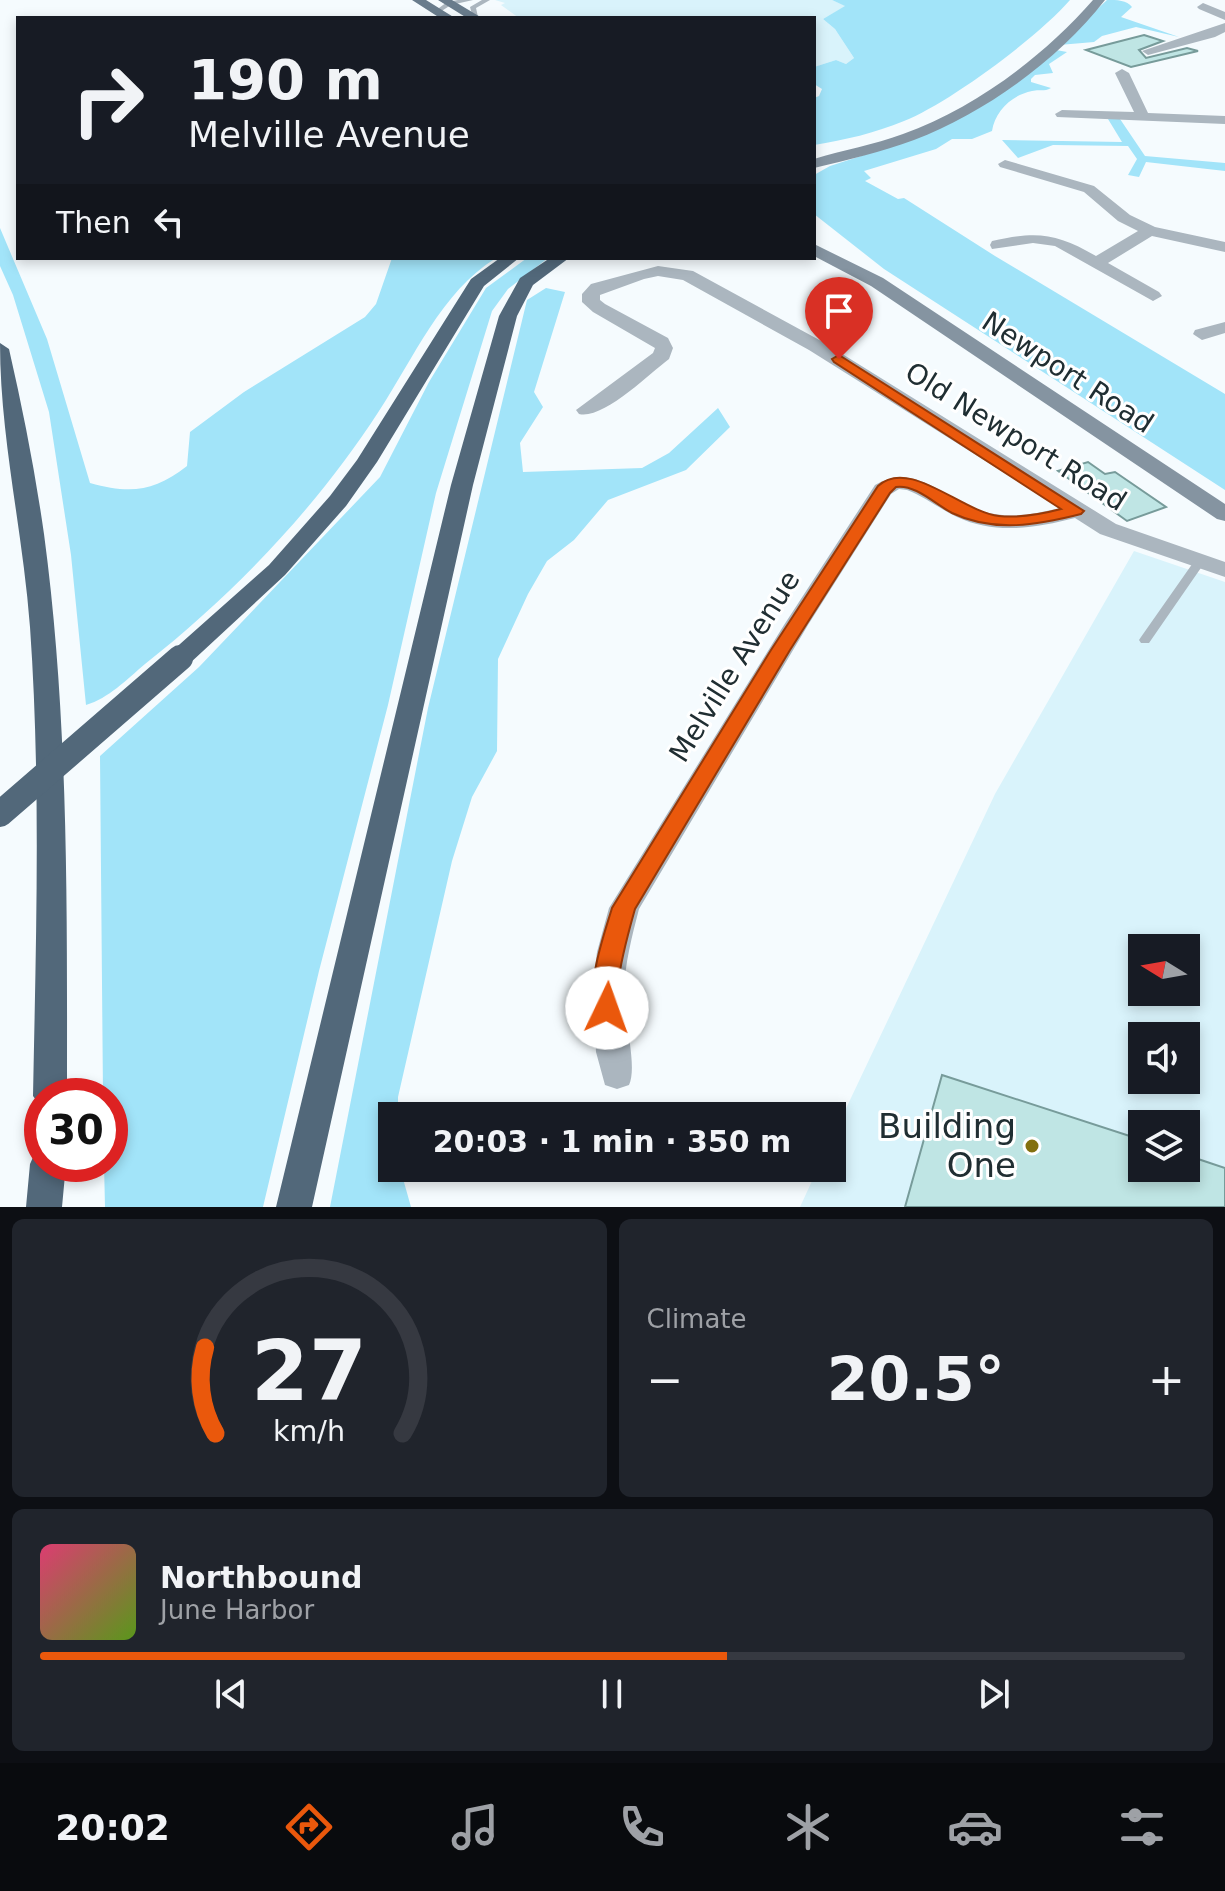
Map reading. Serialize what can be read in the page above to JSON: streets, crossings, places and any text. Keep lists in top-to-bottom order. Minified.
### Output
{"streets":{"street":["Newport Road","Old Newport Road","Melville Avenue"]},"crossings":[["Old Newport Road","Melville Avenue"]],"places":["Building One"],"north":"left","page":{"turn":["190 m","Melville Avenue"],"then":"Then","limit":"30","trip":"20:03 · 1 min · 350 m","tile":"Climate","heat":["−","20.5°","+"],"song":["Northbound","June Harbor"],"tabs":"20:02","gauge":["27","km/h"]}}
